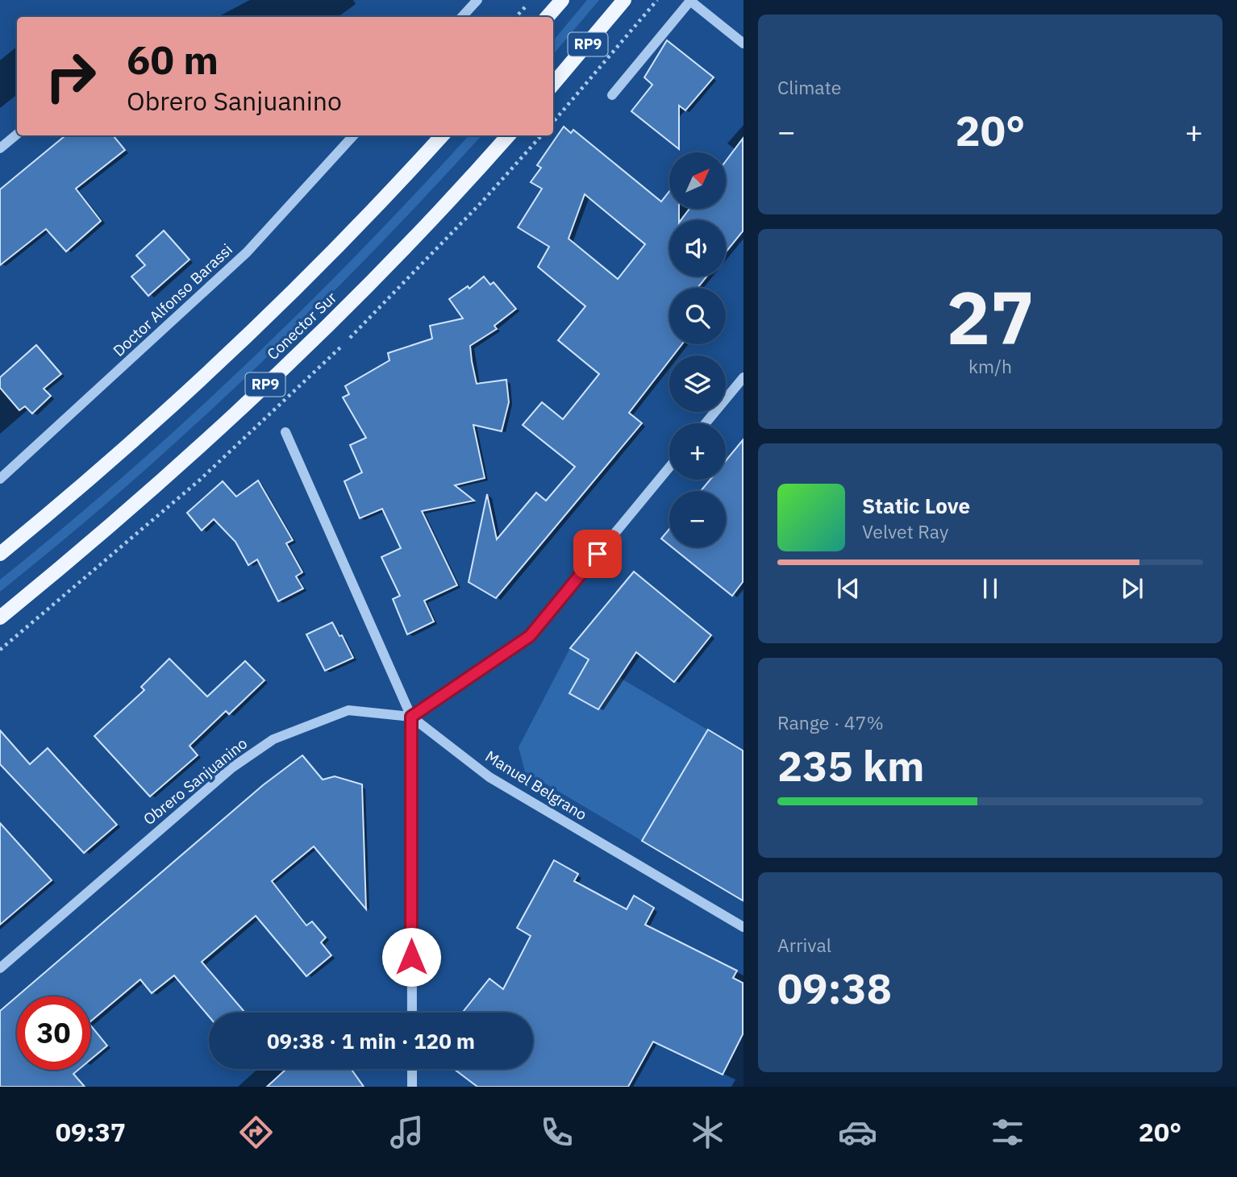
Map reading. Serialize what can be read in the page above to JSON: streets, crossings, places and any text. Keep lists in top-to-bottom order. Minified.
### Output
{"streets":{"main road":["RP9","Conector Sur"],"street":["Doctor Alfonso Barassi","Obrero Sanjuanino","Manuel Belgrano"]},"crossings":[["Obrero Sanjuanino","Manuel Belgrano"]],"north":"top right","page":{"tile":["Climate",["27","km/h"],["Range · 47%","235 km"],["Arrival","09:38"]],"turn":["60 m","Obrero Sanjuanino"],"heat":["−","20°","+"],"map_buttons":["+","−"],"song":["Static Love","Velvet Ray"],"limit":"30","trip":"09:38 · 1 min · 120 m","tabs":["09:37","20°"]}}
